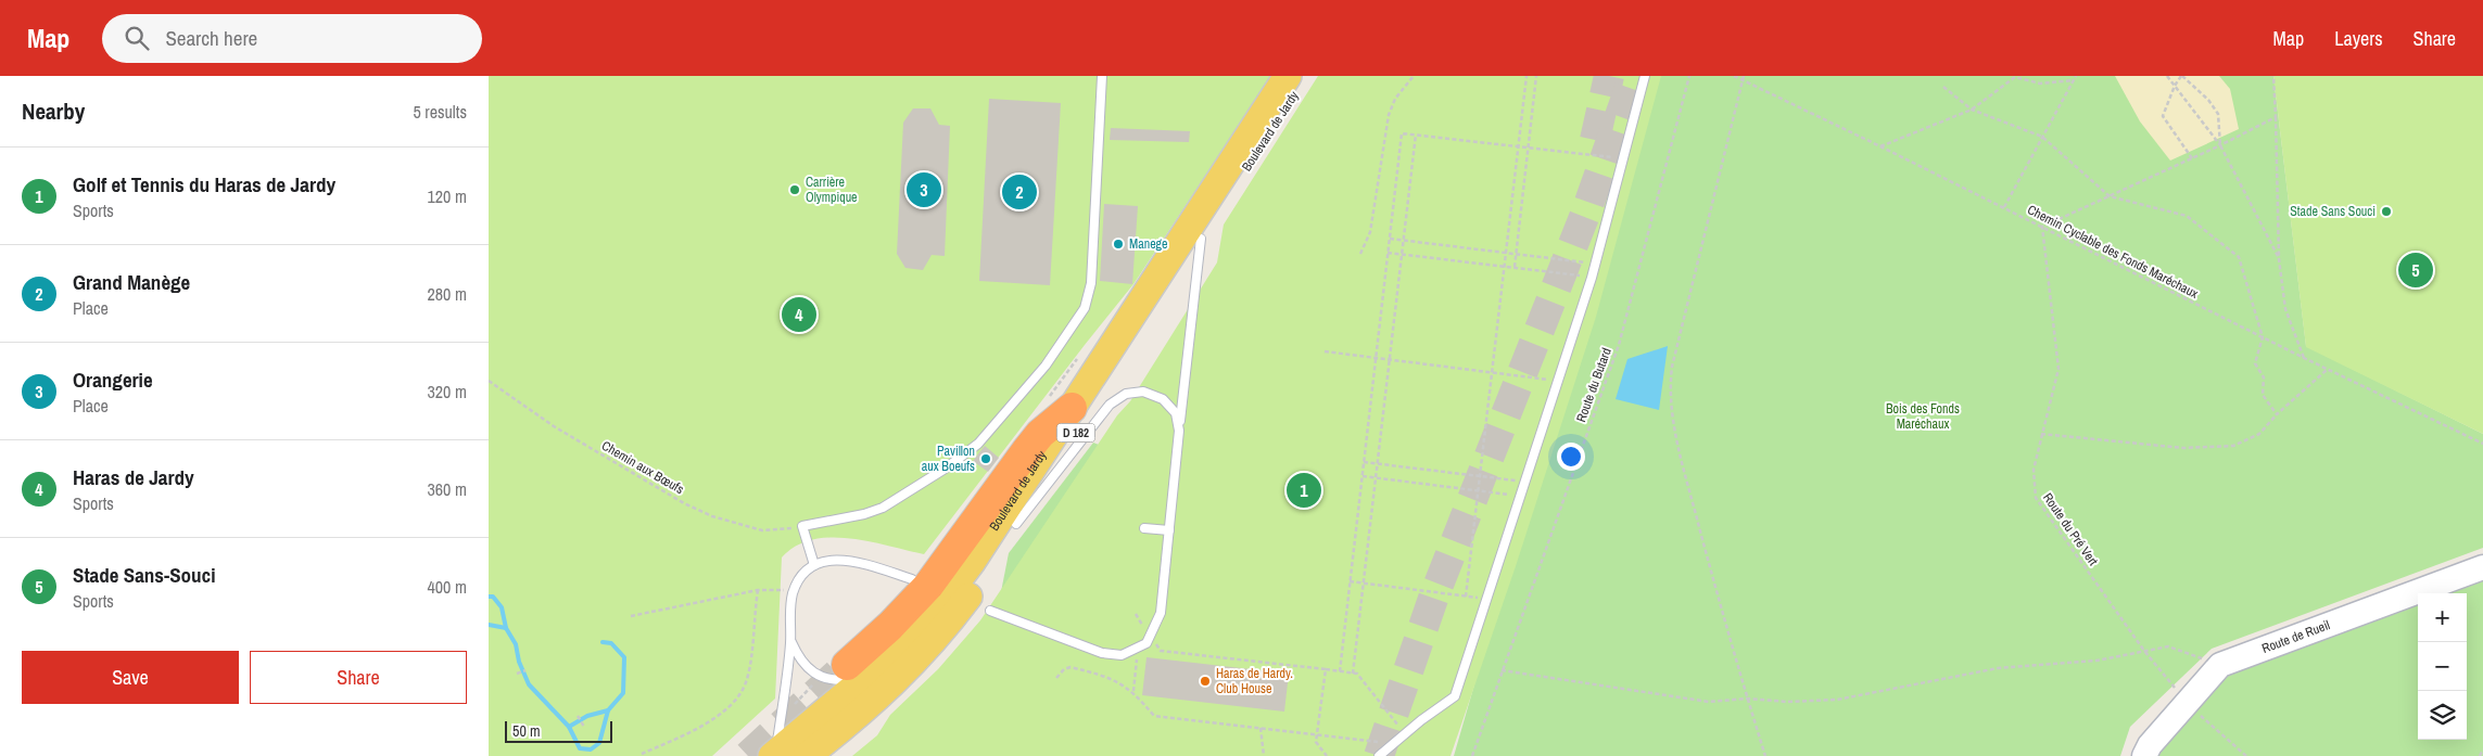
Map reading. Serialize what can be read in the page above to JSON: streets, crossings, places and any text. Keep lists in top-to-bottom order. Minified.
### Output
{"streets":{"main road":["Boulevard de Jardy","D 182"],"street":["Route de Rueil"],"path":["Chemin Cyclable des Fonds Maréchaux","Route du Butard","Chemin aux Bœufs","Route du Pré Vert"]},"crossings":[["Chemin Cyclable des Fonds Maréchaux","Route du Pré Vert"],["Route du Pré Vert","Route de Rueil"]],"parks":["Bois des Fonds Maréchaux"],"places":["Carrière Olympique","Stade Sans Souci","Manege","Pavillon aux Boeufs","Haras de Hardy. Club House"],"scale_bar":"50 m","page":{"header":"Map","search":"Search here","nav":["Map","Layers","Share"],"heading":["Nearby","5 results"],"list":[{"mark":"1","name":"Golf et Tennis du Haras de Jardy","note":"Sports","value":"120 m"},{"mark":"2","name":"Grand Manège","note":"Place","value":"280 m"},{"mark":"3","name":"Orangerie","note":"Place","value":"320 m"},{"mark":"4","name":"Haras de Jardy","note":"Sports","value":"360 m"},{"mark":"5","name":"Stade Sans-Souci","note":"Sports","value":"400 m"}],"pins":["3","2","5","4","1"],"map_buttons":["+","−"],"buttons":["Save","Share"],"scale":"50 m"}}
